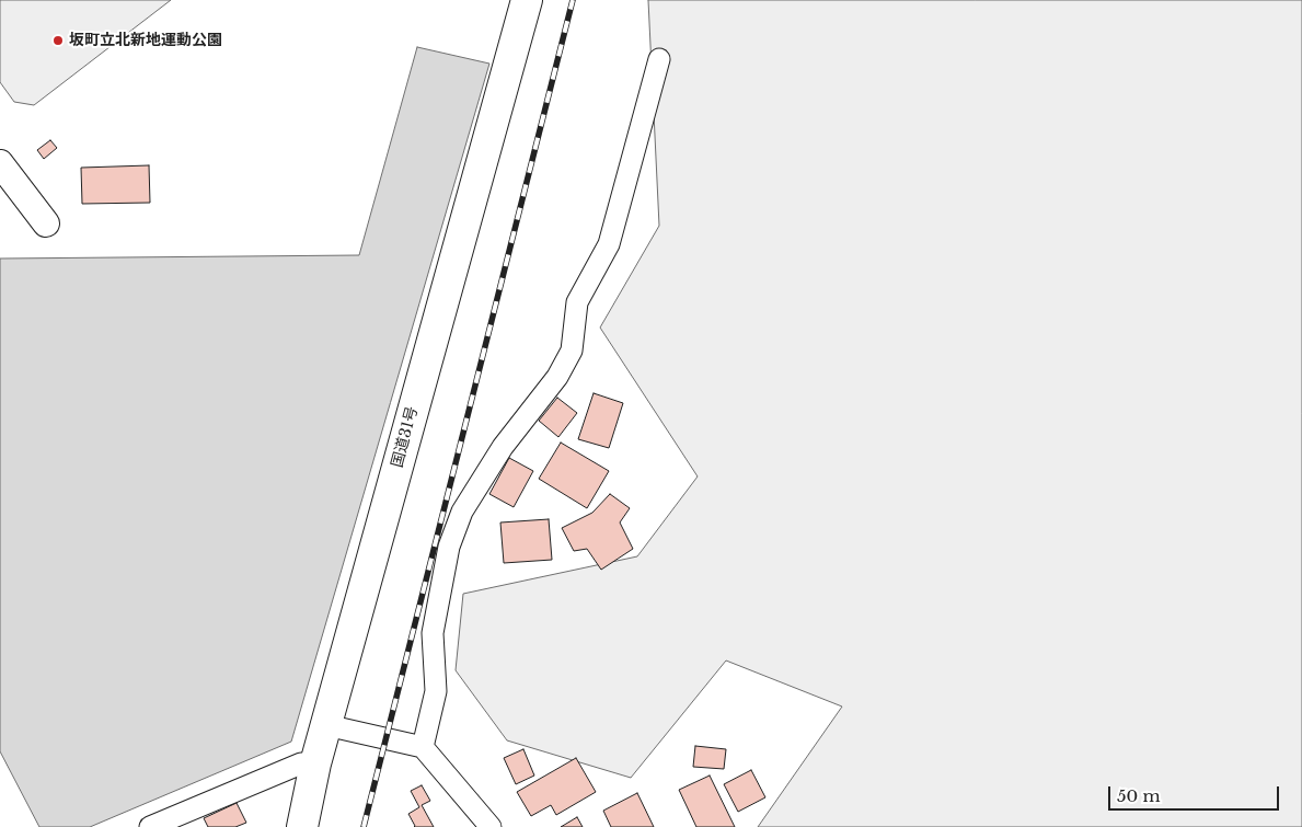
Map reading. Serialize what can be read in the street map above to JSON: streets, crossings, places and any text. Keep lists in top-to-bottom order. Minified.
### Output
{"streets":{"highway":["国道31号"]},"places":["坂町立北新地運動公園"],"scale_bar":"50 m"}
